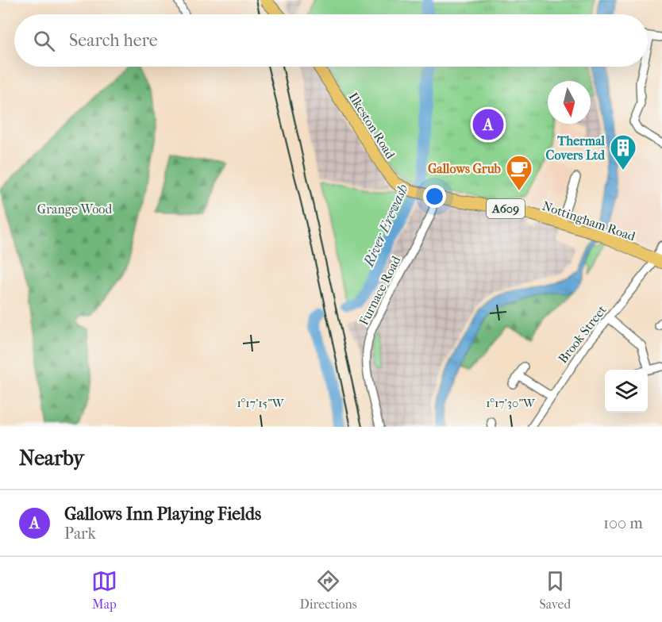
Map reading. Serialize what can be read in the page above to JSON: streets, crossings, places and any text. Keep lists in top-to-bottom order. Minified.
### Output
{"streets":{"main road":["Ilkeston Road","A609","Nottingham Road"],"street":["Furnace Road","Brook Street"]},"crossings":[["Ilkeston Road","Nottingham Road"],["Nottingham Road","Furnace Road"],["Nottingham Road","Brook Street"]],"water":["River Erewash"],"parks":["Grange Wood"],"places":{"building":["Thermal Covers Ltd"],"cafe":["Gallows Grub"]},"north":"bottom","page":{"search":"Search here","pins":"A","heading":"Nearby","list":[{"mark":"A","name":"Gallows Inn Playing Fields","note":"Park","value":"100 m"}],"nav":["Map","Directions","Saved"]},"coordinates":["1°17'15\"W","1°17'30\"W"]}
